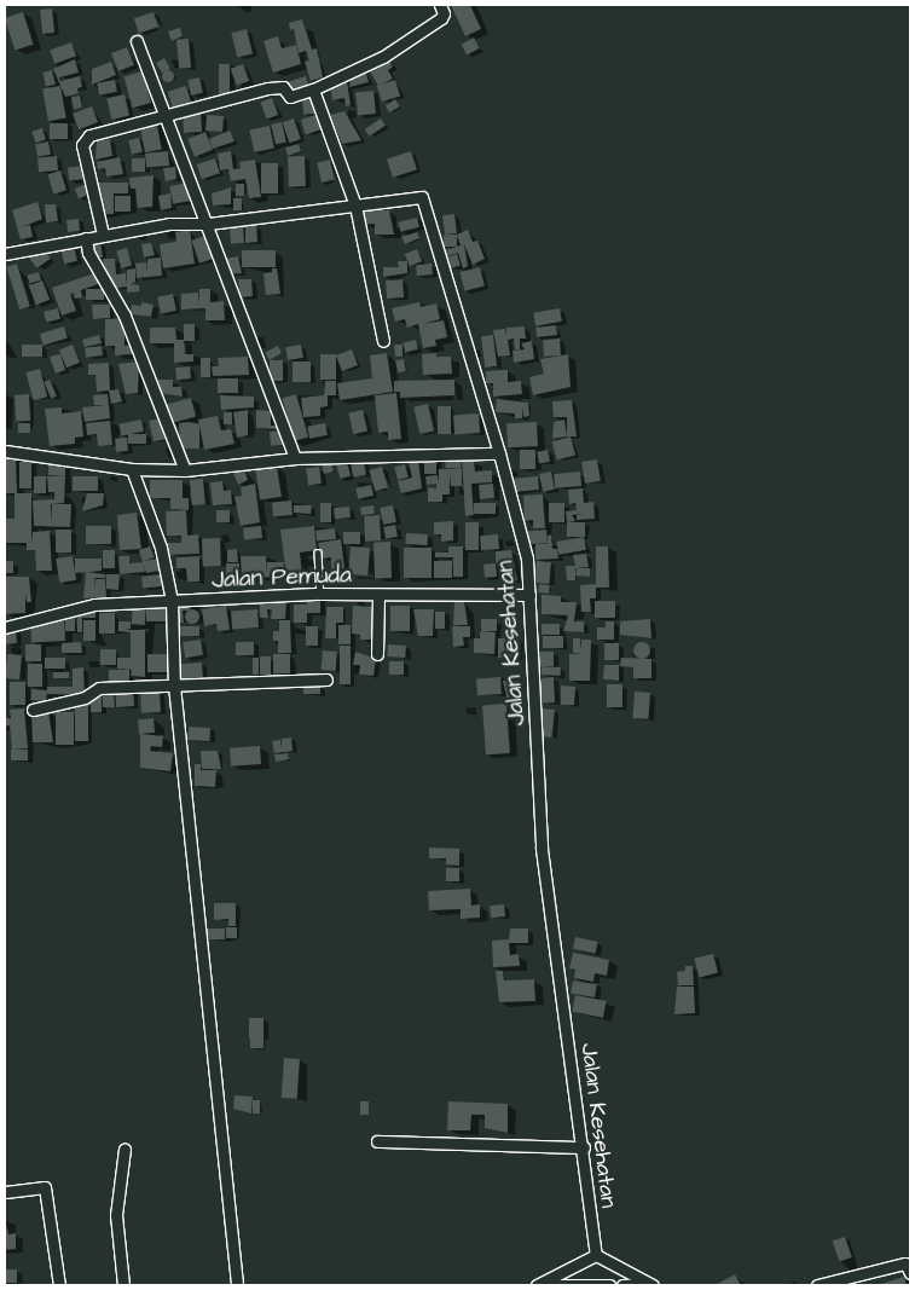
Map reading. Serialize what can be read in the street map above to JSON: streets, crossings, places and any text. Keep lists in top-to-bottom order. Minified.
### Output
{"streets":{"street":["Jalan Pemuda","Jalan Kesehatan"]},"crossings":[["Jalan Pemuda","Jalan Kesehatan"]]}
